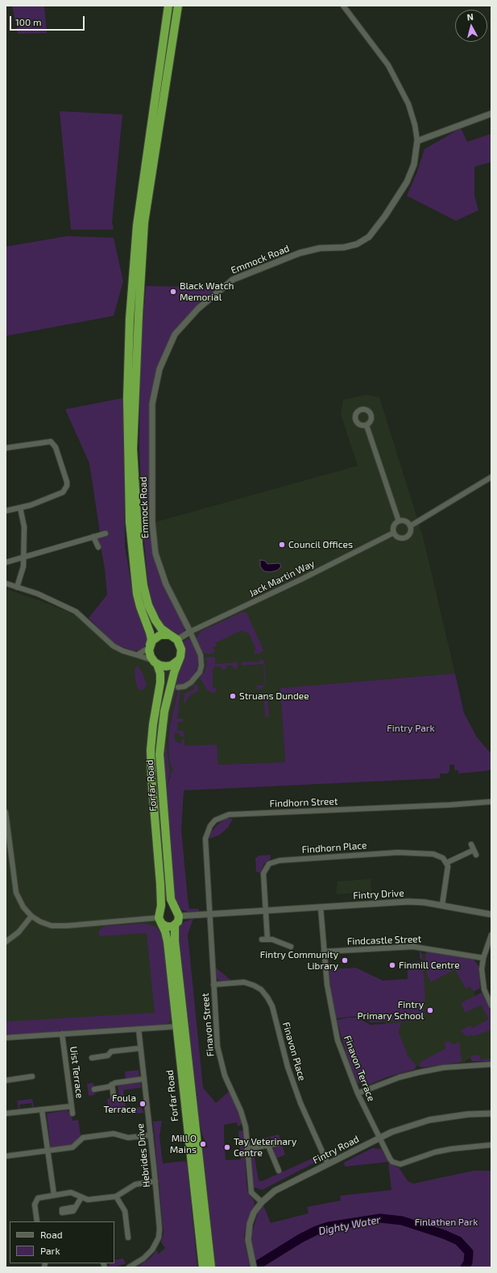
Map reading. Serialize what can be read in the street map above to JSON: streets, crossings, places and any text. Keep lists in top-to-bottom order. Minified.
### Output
{"streets":{"highway":["Forfar Road"],"street":["Emmock Road","Jack Martin Way","Findhorn Street","Findhorn Place","Fintry Drive","Findcastle Street","Finavon Street","Finavon Place","Finavon Terrace","Uist Terrace","Fintry Road","Hebrides Drive"]},"crossings":[["Emmock Road","Jack Martin Way"],["Jack Martin Way","Forfar Road"],["Forfar Road","Fintry Drive"],["Findhorn Street","Fintry Drive"],["Findhorn Street","Finavon Street"],["Findhorn Place","Fintry Drive"],["Fintry Drive","Finavon Street"],["Fintry Drive","Finavon Terrace"],["Findcastle Street","Finavon Terrace"],["Finavon Street","Finavon Place"],["Finavon Street","Fintry Road"],["Finavon Place","Fintry Road"],["Finavon Terrace","Fintry Road"]],"water":["Dighty Water"],"parks":["Fintry Park","Finlathen Park"],"places":["Black Watch Memorial","Council Offices","Struans Dundee","Fintry Community Library","Finmill Centre","Fintry Primary School","Foula Terrace","Mill O Mains","Tay Veterinary Centre"],"legend":["Road","Park"],"scale_bar":"100 m","north":"top"}
